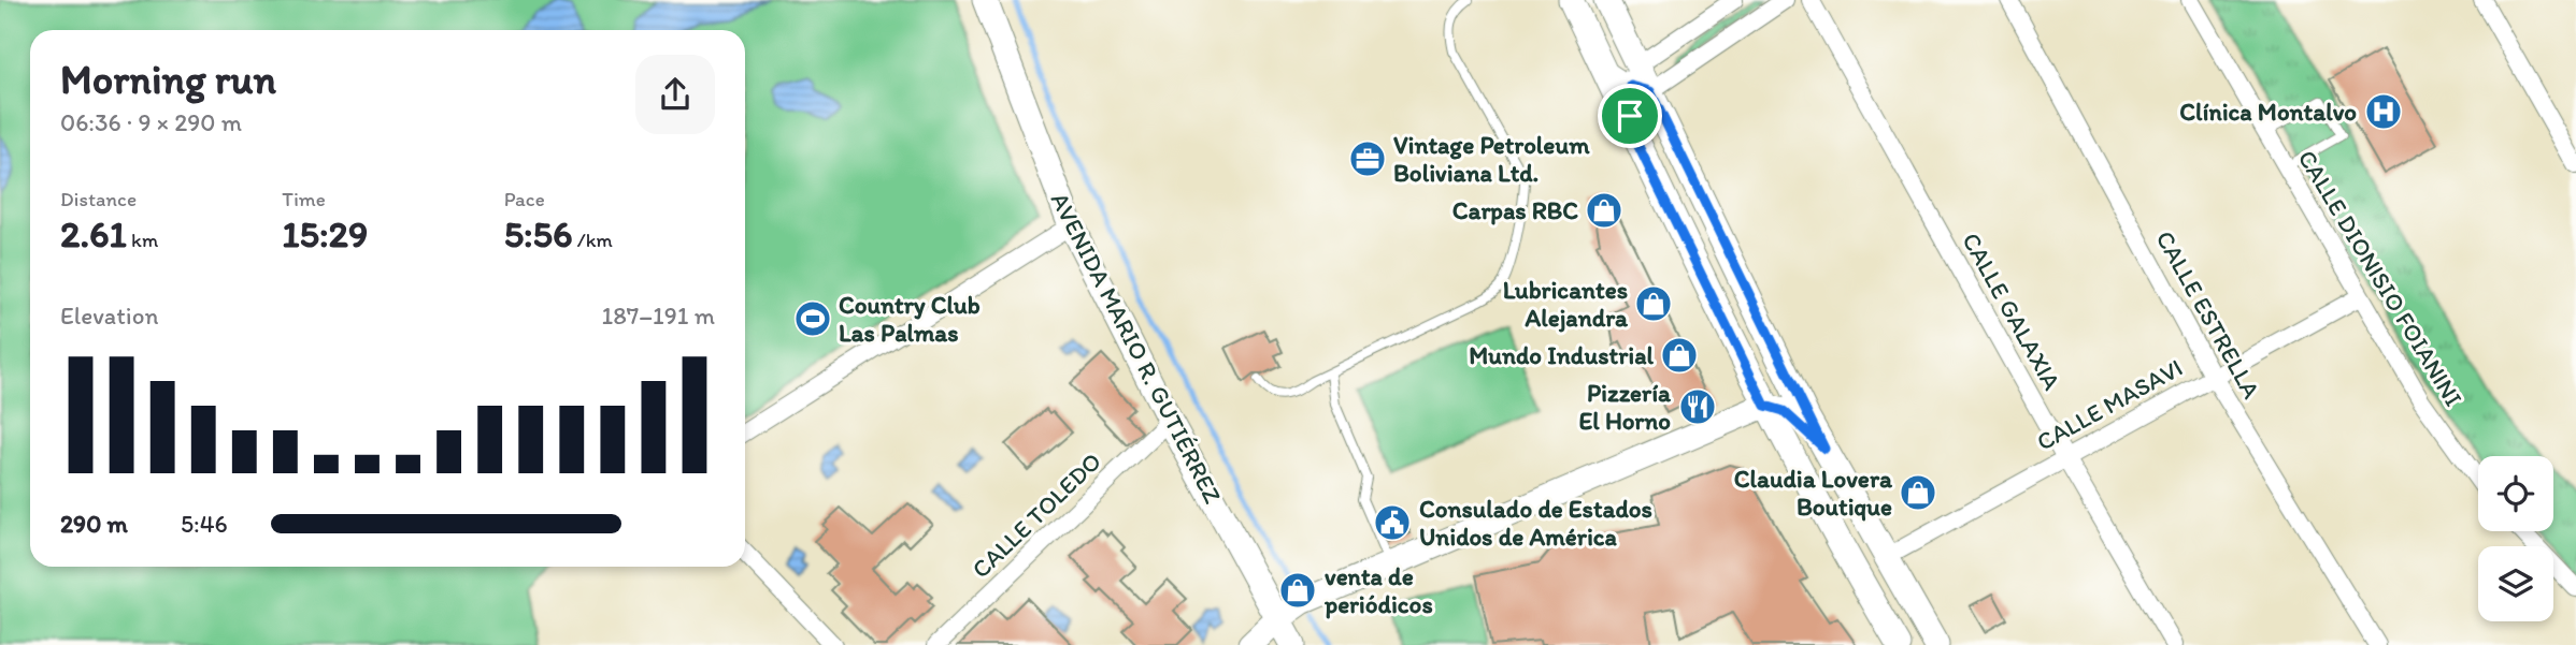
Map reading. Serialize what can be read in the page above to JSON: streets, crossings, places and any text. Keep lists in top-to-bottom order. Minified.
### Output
{"streets":{"main road":["AVENIDA MARIO R. GUTIÉRREZ"],"street":["CALLE DIONISIO FOIANINI","CALLE GALAXIA","CALLE ESTRELLA","CALLE MASAVI","CALLE TOLEDO"]},"crossings":[["CALLE DIONISIO FOIANINI","CALLE MASAVI"],["CALLE GALAXIA","CALLE MASAVI"],["CALLE ESTRELLA","CALLE MASAVI"],["AVENIDA MARIO R. GUTIÉRREZ","CALLE TOLEDO"]],"places":{"hospital":["Clínica Montalvo"],"office":["Vintage Petroleum Boliviana Ltd."],"shop":["Carpas RBC","Lubricantes Alejandra","Mundo Industrial","Claudia Lovera Boutique","venta de periódicos"],"sports":["Country Club Las Palmas"],"restaurant":["Pizzería El Horno"],"public building":["Consulado de Estados Unidos de América"]},"page":{"heading":["Morning run","06:36 · 9 × 290 m"],"stats":[["Distance","2.61 km"],["Time","15:29"],["Pace","5:56 /km"]],"chart":["Elevation","187–191 m"],"list":[{"name":"290 m","note":"5:46"}]}}
